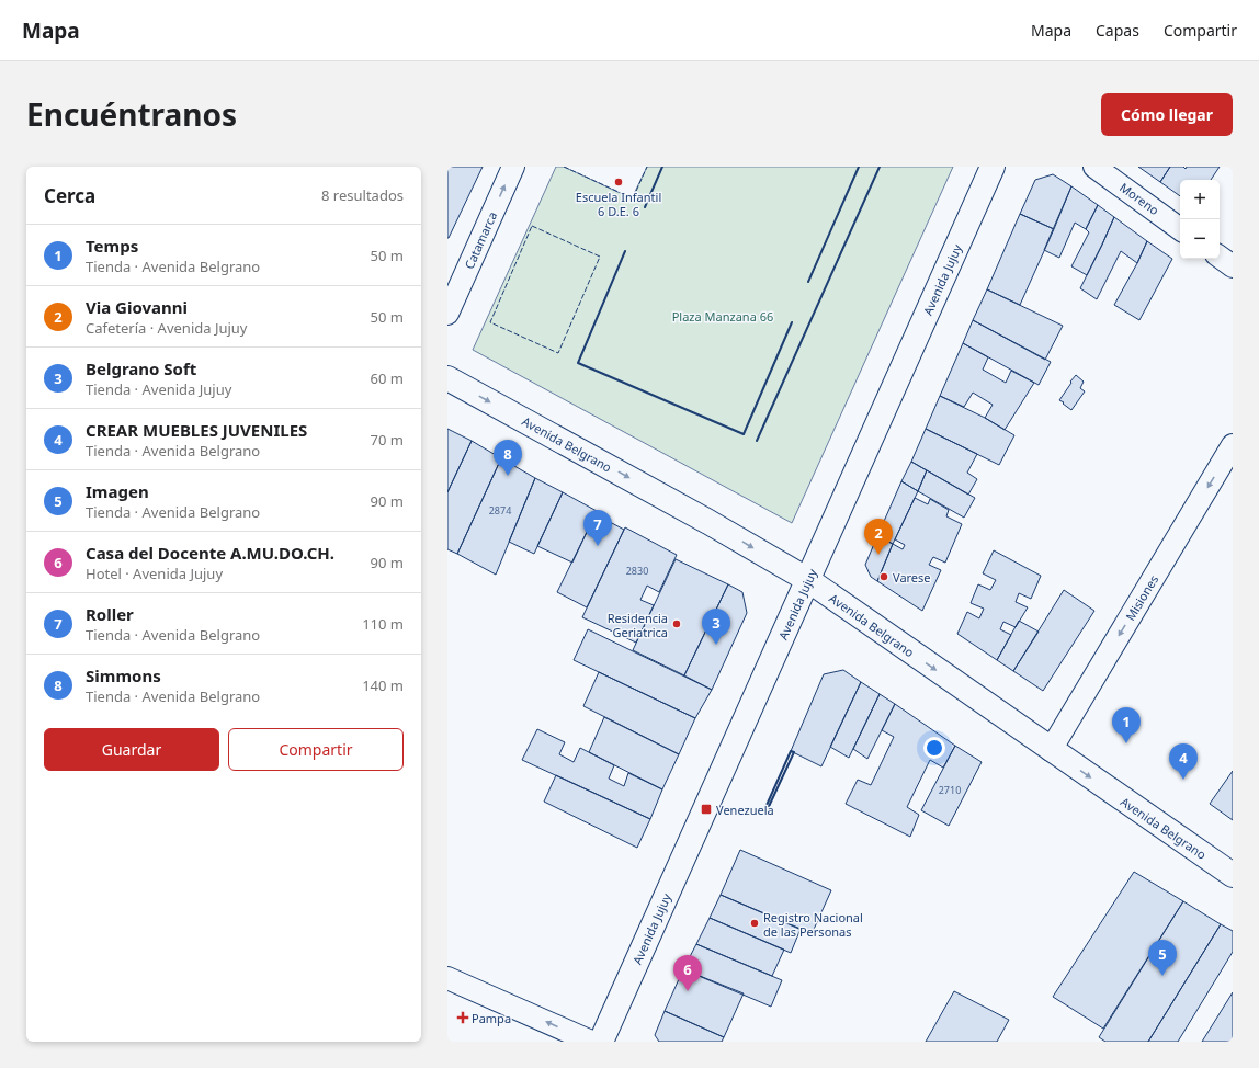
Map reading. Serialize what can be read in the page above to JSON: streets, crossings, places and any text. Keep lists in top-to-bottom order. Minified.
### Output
{"streets":{"main road":["Avenida Jujuy","Avenida Belgrano"],"street":["Moreno","Catamarca","Misiones"]},"crossings":[["Avenida Jujuy","Avenida Belgrano"],["Avenida Belgrano","Misiones"]],"one_way":["Catamarca","Avenida Belgrano","Misiones"],"parks":["Plaza Manzana 66"],"places":{"other":["Escuela Infantil 6 D.E. 6","Varese","Residencia Geriatrica","Registro Nacional de las Personas"],"transit":["Venezuela"],"health":["Pampa"]},"house_numbers":["2874","2830","2710"],"page":{"header":"Mapa","nav":["Mapa","Capas","Compartir"],"title":"Encuéntranos","buttons":["Cómo llegar",["Guardar","Compartir"]],"heading":["Cerca","8 resultados"],"map_buttons":["+","−"],"list":[{"mark":"1","name":"Temps","note":"Tienda · Avenida Belgrano","value":"50 m"},{"mark":"2","name":"Via Giovanni","note":"Cafetería · Avenida Jujuy","value":"50 m"},{"mark":"3","name":"Belgrano Soft","note":"Tienda · Avenida Jujuy","value":"60 m"},{"mark":"4","name":"CREAR MUEBLES JUVENILES","note":"Tienda · Avenida Belgrano","value":"70 m"},{"mark":"5","name":"Imagen","note":"Tienda · Avenida Belgrano","value":"90 m"},{"mark":"6","name":"Casa del Docente A.MU.DO.CH.","note":"Hotel · Avenida Jujuy","value":"90 m"},{"mark":"7","name":"Roller","note":"Tienda · Avenida Belgrano","value":"110 m"},{"mark":"8","name":"Simmons","note":"Tienda · Avenida Belgrano","value":"140 m"}],"pins":["8","7","2","3","1","4","5","6"]}}
